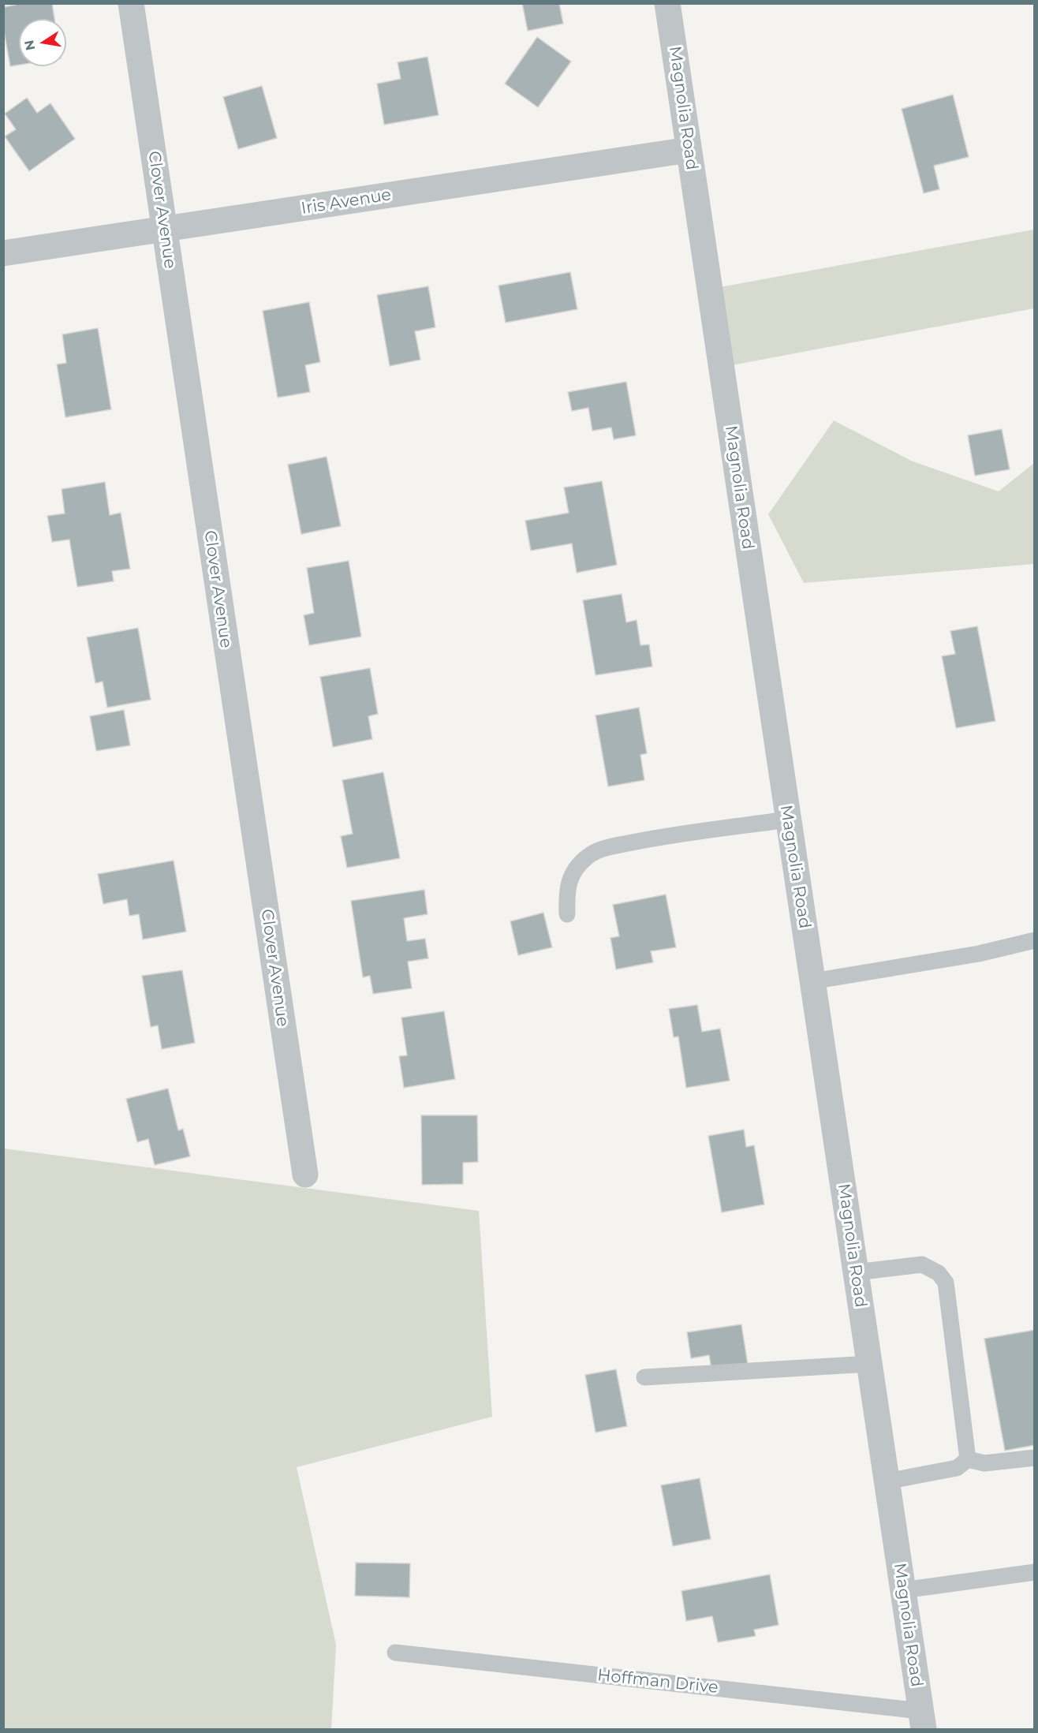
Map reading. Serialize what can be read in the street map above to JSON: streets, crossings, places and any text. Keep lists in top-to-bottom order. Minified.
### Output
{"streets":{"street":["Magnolia Road","Iris Avenue","Clover Avenue"],"lane":["Hoffman Drive"]},"crossings":[["Magnolia Road","Iris Avenue"],["Magnolia Road","Hoffman Drive"],["Iris Avenue","Clover Avenue"]],"north":"left"}
